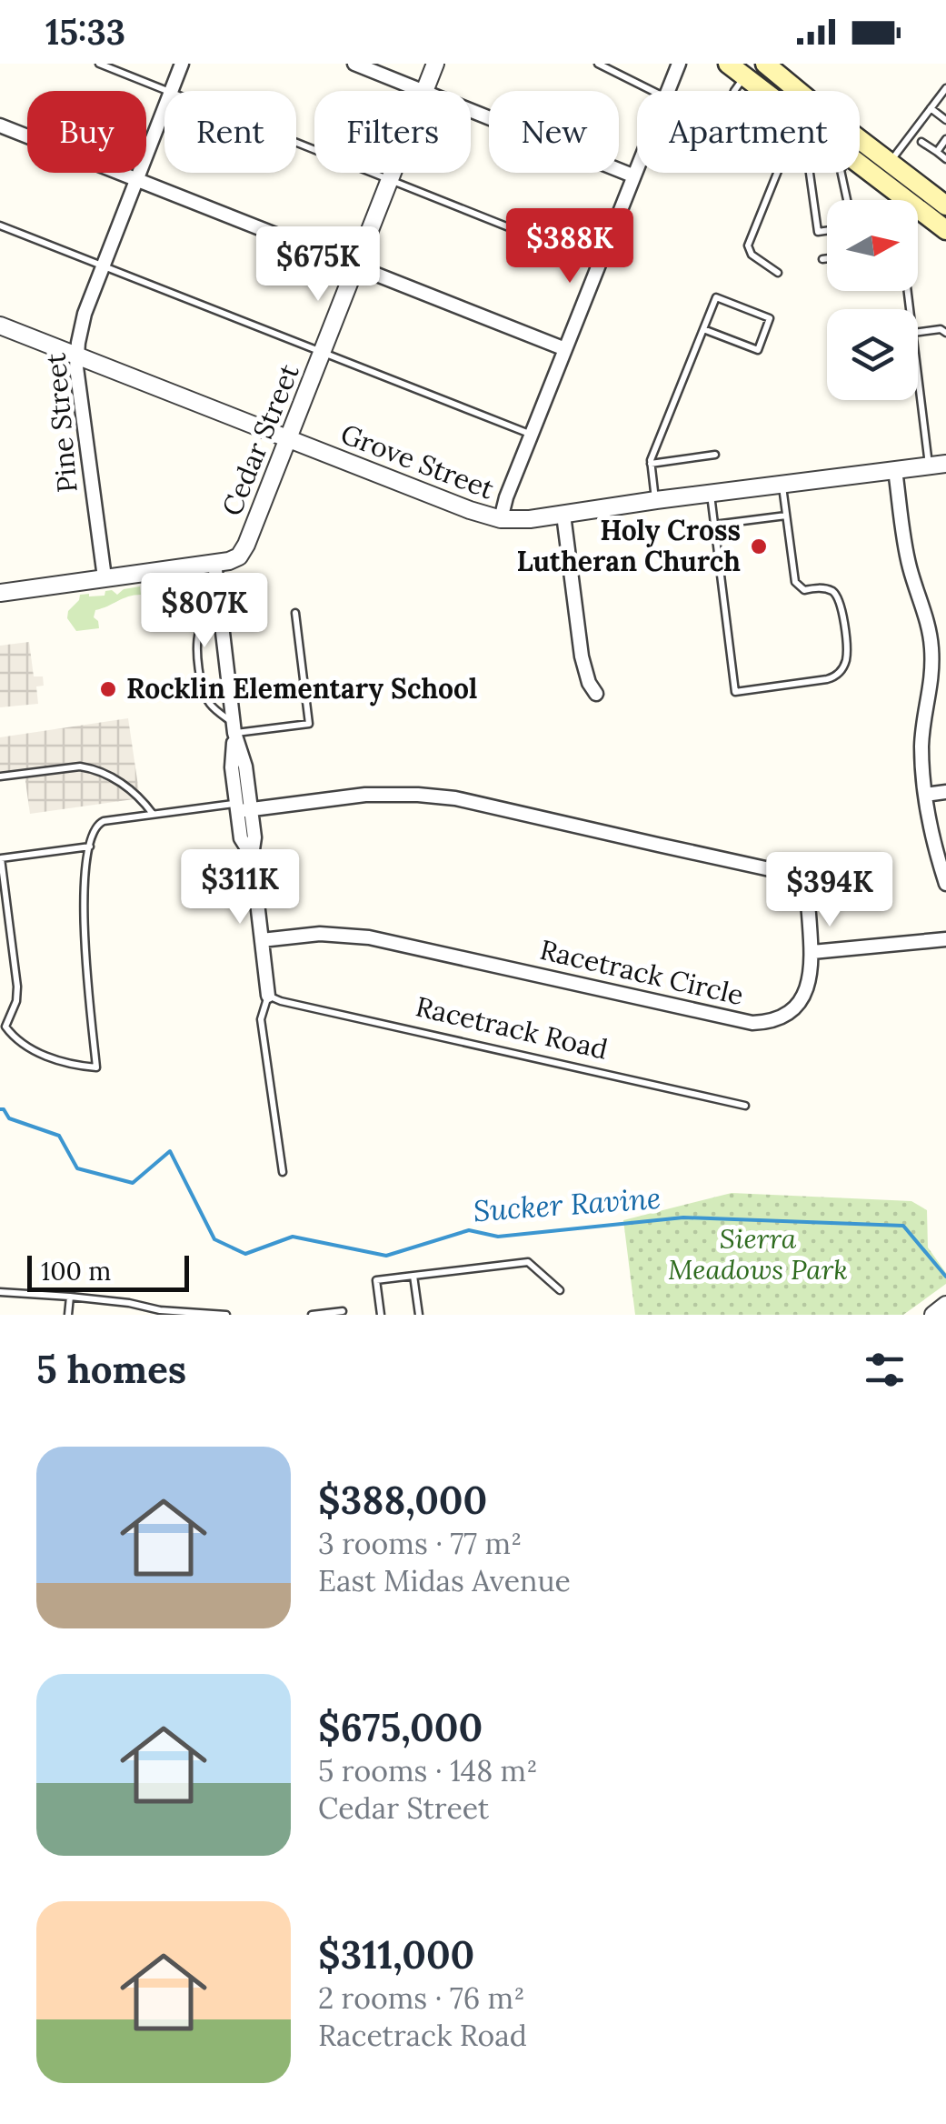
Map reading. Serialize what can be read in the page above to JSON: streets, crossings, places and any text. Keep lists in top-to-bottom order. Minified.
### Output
{"streets":{"street":["Pine Street","Cedar Street","Grove Street","Racetrack Circle"],"lane":["Racetrack Road"]},"crossings":[["Pine Street","Grove Street"],["Cedar Street","Grove Street"]],"water":["Sucker Ravine"],"parks":["Sierra Meadows Park"],"places":["Holy Cross Lutheran Church","Rocklin Elementary School"],"scale_bar":"100 m","north":"right","page":{"status":"15:33","chip":["Buy","Rent","Filters","New","Apartment"],"price":["$388K","$675K","$807K","$311K","$394K"],"scale":"100 m","heading":"5 homes","list":[{"name":"$388,000","note":"3 rooms · 77 m² · East Midas Avenue"},{"name":"$675,000","note":"5 rooms · 148 m² · Cedar Street"},{"name":"$311,000","note":"2 rooms · 76 m² · Racetrack Road"}]}}
